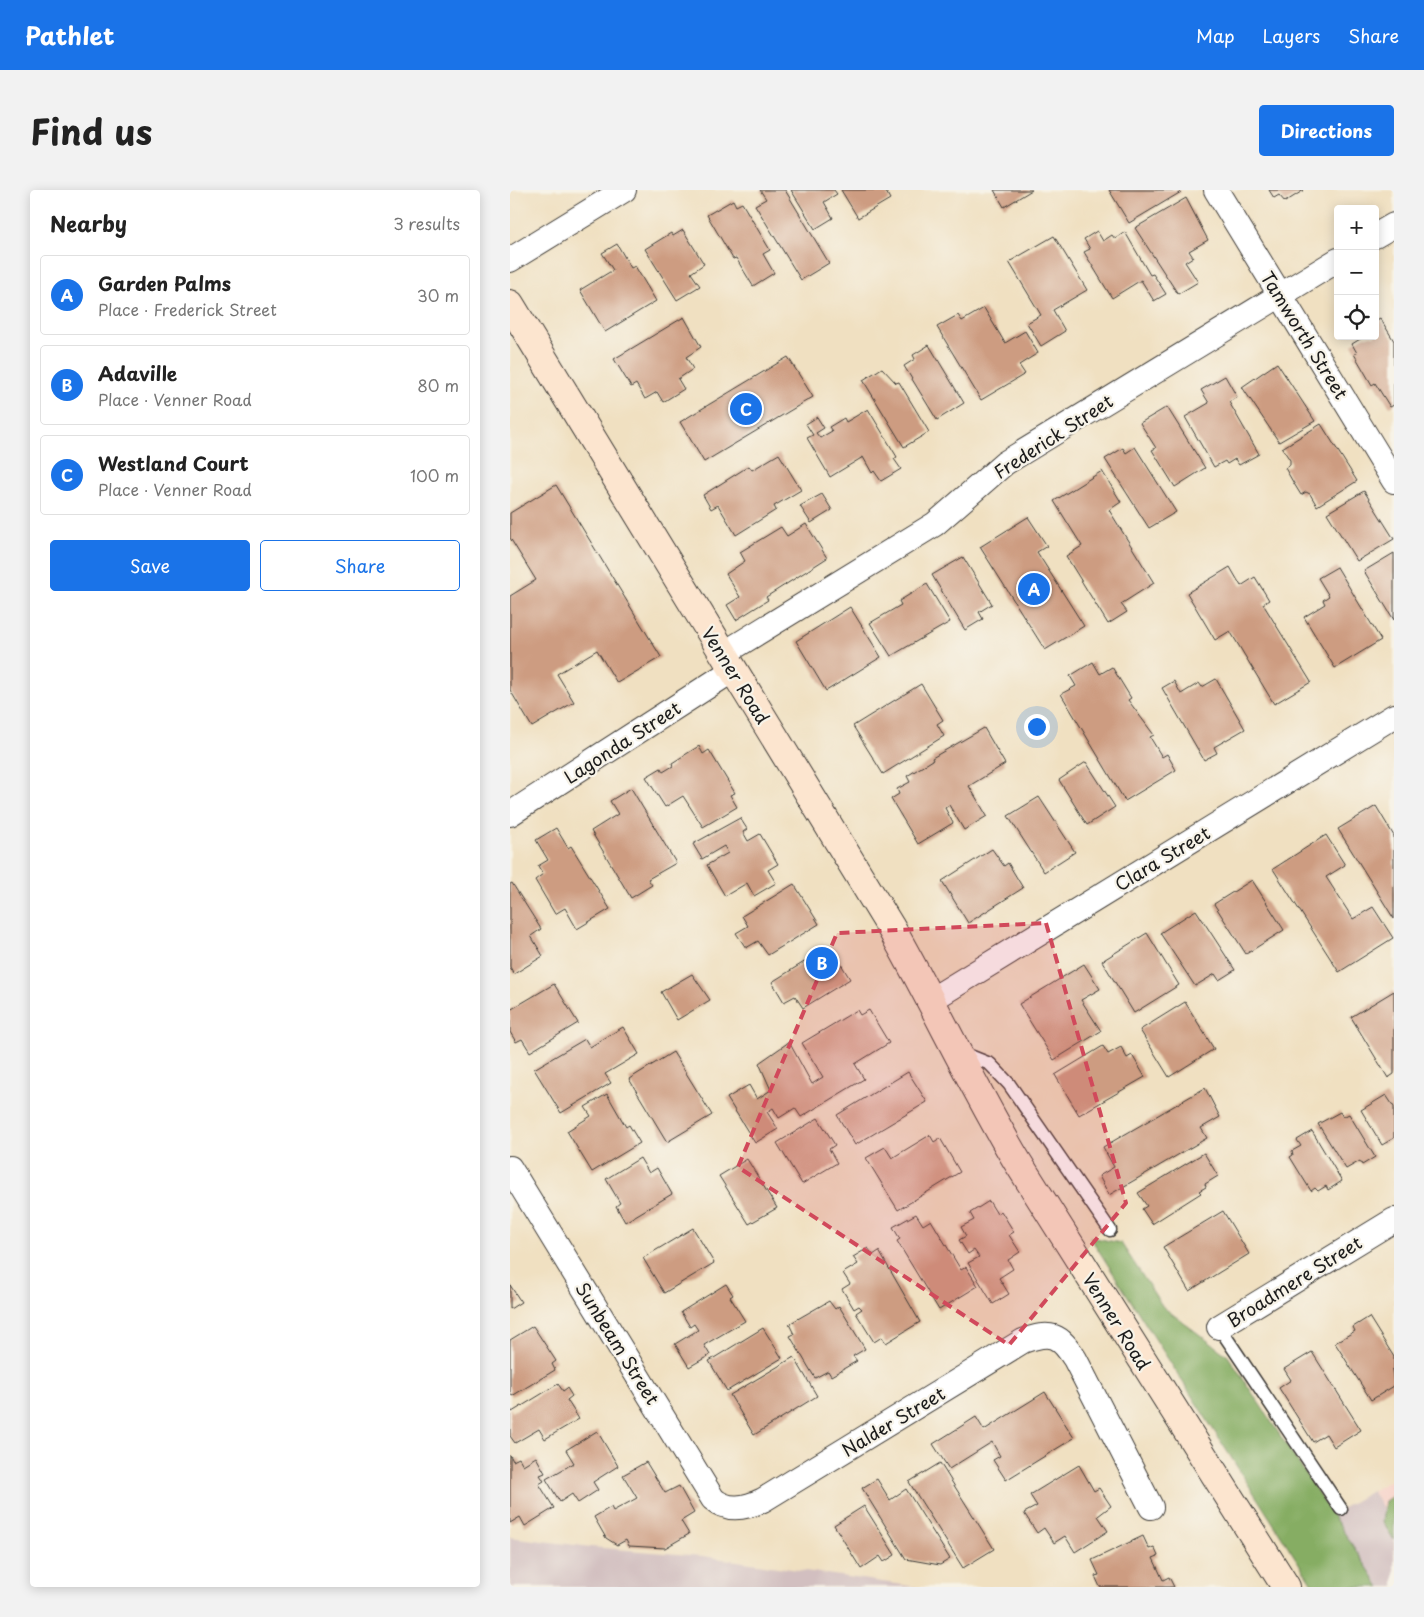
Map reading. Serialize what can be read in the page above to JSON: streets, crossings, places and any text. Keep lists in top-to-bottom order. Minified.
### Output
{"streets":{"street":["Tamworth Street","Frederick Street","Venner Road","Lagonda Street","Clara Street","Broadmere Street","Sunbeam Street","Nalder Street"]},"crossings":[["Tamworth Street","Frederick Street"],["Frederick Street","Venner Road"],["Frederick Street","Lagonda Street"],["Venner Road","Lagonda Street"],["Venner Road","Clara Street"],["Sunbeam Street","Nalder Street"]],"page":{"header":"Pathlet","nav":["Map","Layers","Share"],"title":"Find us","buttons":["Directions",["Save","Share"]],"heading":["Nearby","3 results"],"map_buttons":["+","−"],"list":[{"mark":"A","name":"Garden Palms","note":"Place · Frederick Street","value":"30 m"},{"mark":"B","name":"Adaville","note":"Place · Venner Road","value":"80 m"},{"mark":"C","name":"Westland Court","note":"Place · Venner Road","value":"100 m"}],"pins":["C","A","B"]}}
